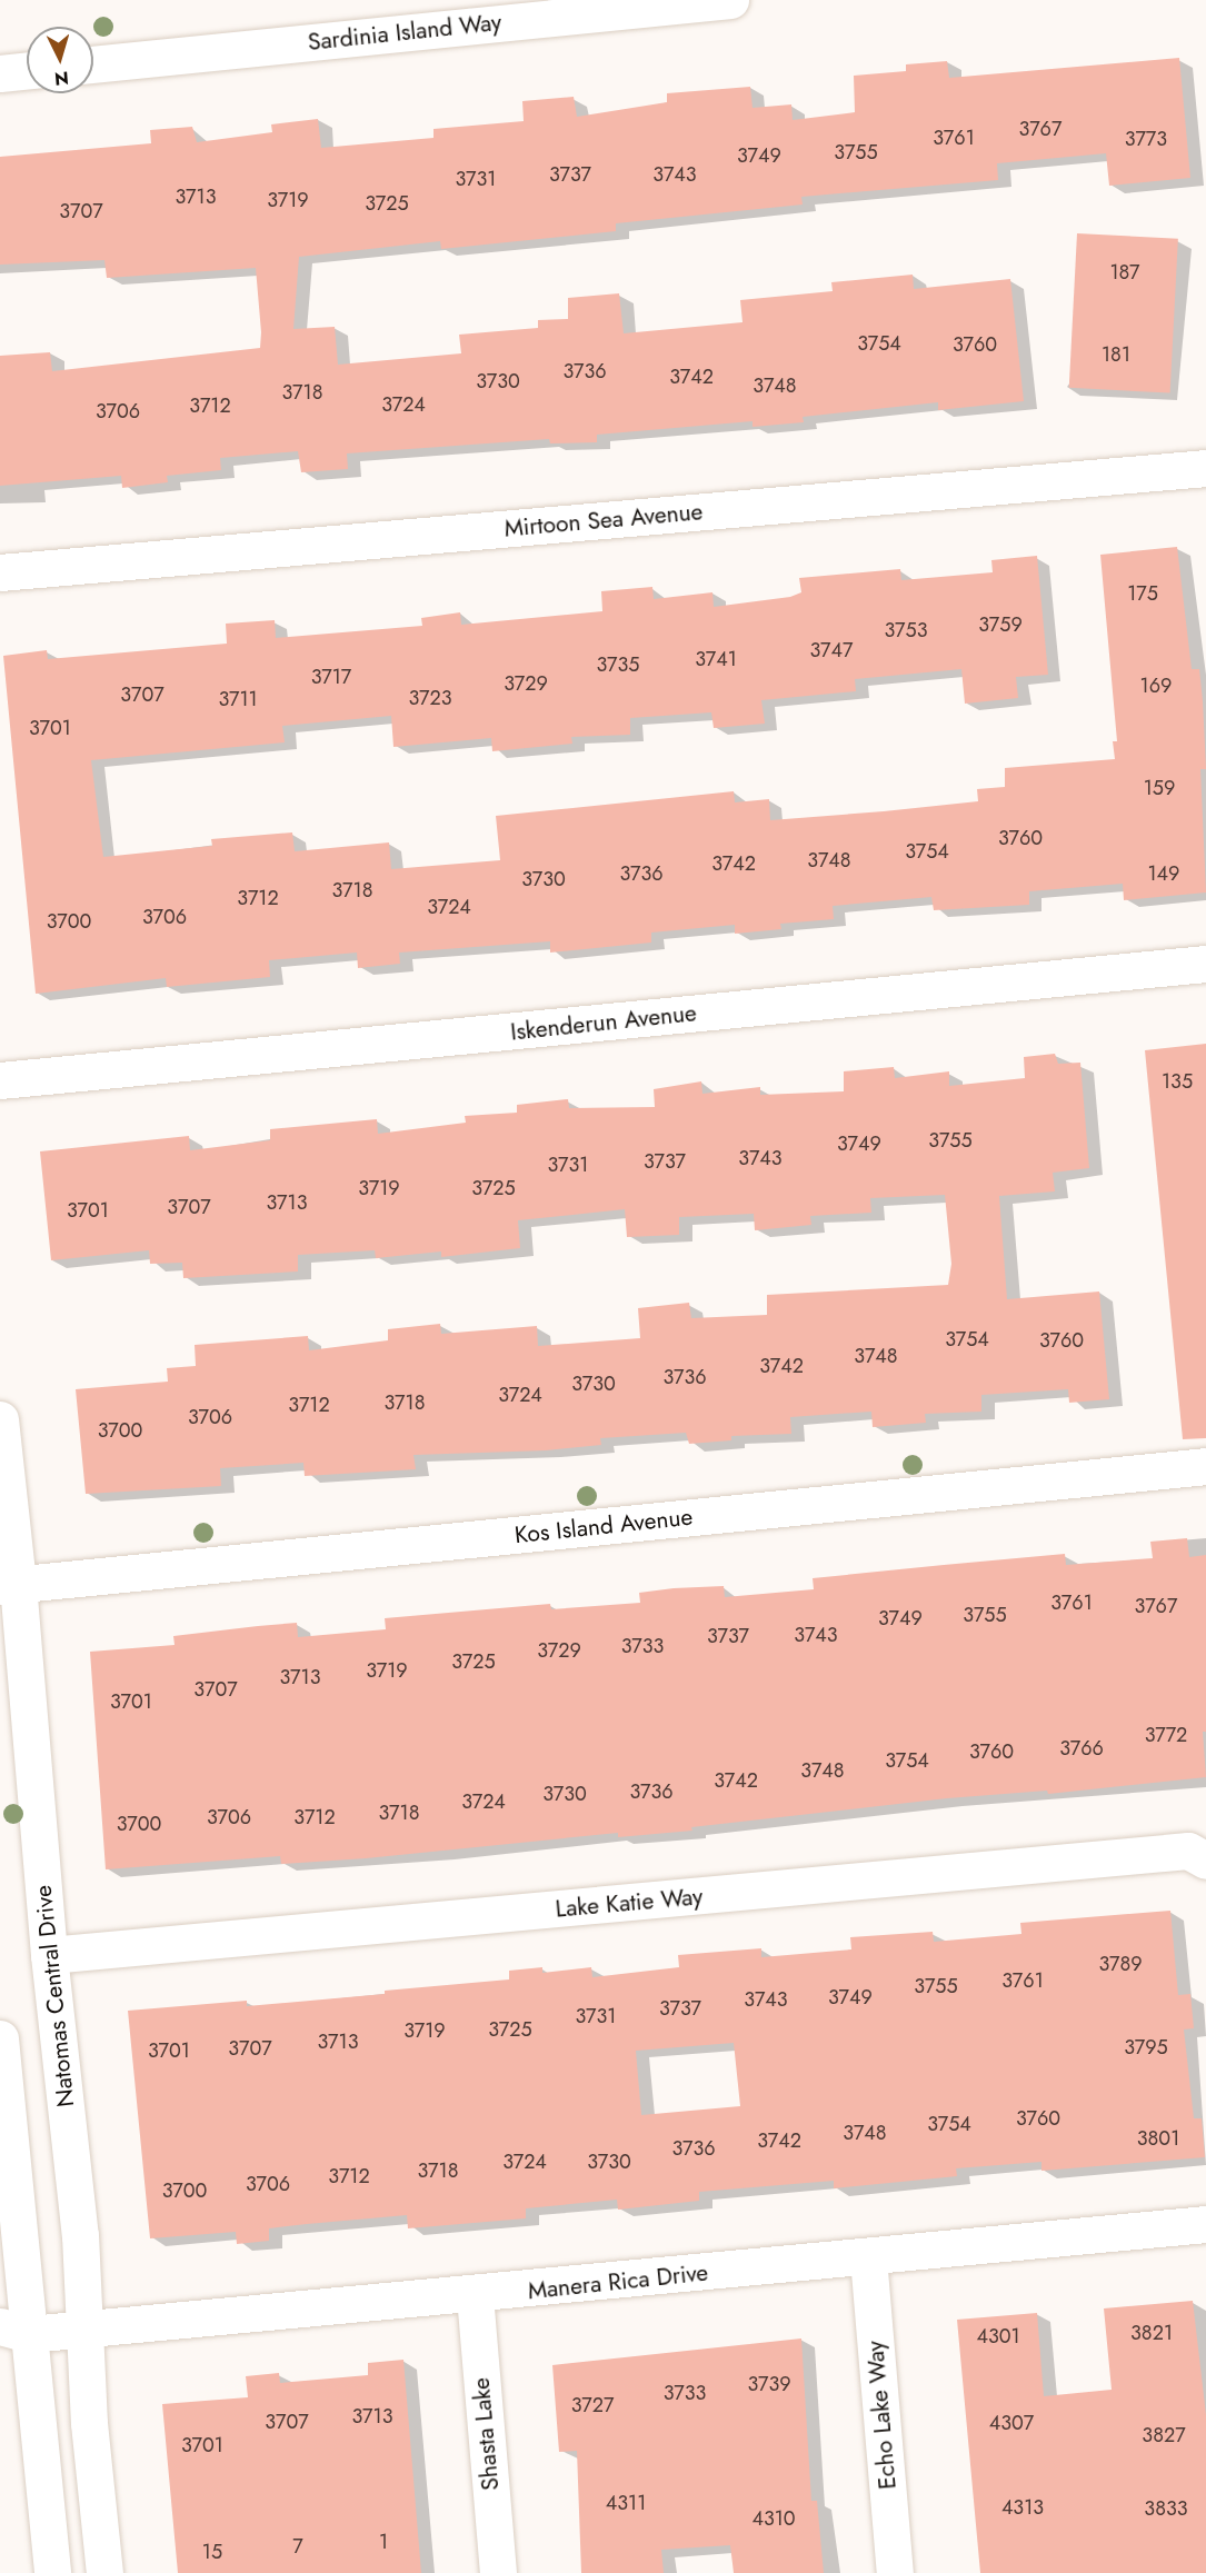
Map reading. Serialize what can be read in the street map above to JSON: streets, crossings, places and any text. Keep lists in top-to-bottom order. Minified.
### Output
{"streets":{"street":["Sardinia Island Way","Mirtoon Sea Avenue","Iskenderun Avenue","Kos Island Avenue","Lake Katie Way","Natomas Central Drive","Manera Rica Drive","Echo Lake Way","Shasta Lake"]},"crossings":[["Kos Island Avenue","Natomas Central Drive"],["Lake Katie Way","Natomas Central Drive"],["Natomas Central Drive","Manera Rica Drive"],["Manera Rica Drive","Echo Lake Way"],["Manera Rica Drive","Shasta Lake"]],"house_numbers":["3767","3761","3773","3755","3749","3737","3743","3731","3713","3719","3725","3707","187","3754","3760","181","3736","3742","3730","3748","3718","3724","3712","3706","175","3759","3753","3747","3741","3735","3717","3729","169","3707","3723","3711","3701","159","3760","3754","3748","3742","3736","149","3730","3718","3712","3724","3706","3700","135","3755","3749","3743","3737","3731","3719","3725","3713","3707","3701","3754","3760","3748","3742","3736","3730","3724","3718","3712","3706","3700","3761","3767","3755","3749","3743","3737","3733","3729","3725","3719","3713","3707","3701","3772","3766","3760","3754","3748","3742","3736","3730","3724","3718","3706","3712","3700","3789","3761","3755","3749","3743","3737","3731","3725","3719","3713","3795","3707","3701","3760","3754","3748","3801","3742","3736","3724","3730","3718","3712","3706","3700","3821","4301","3739","3733","3727","3713","3707","4307","3827","3701","4311","4313","3833","4310","1","7","15"],"north":"bottom"}
